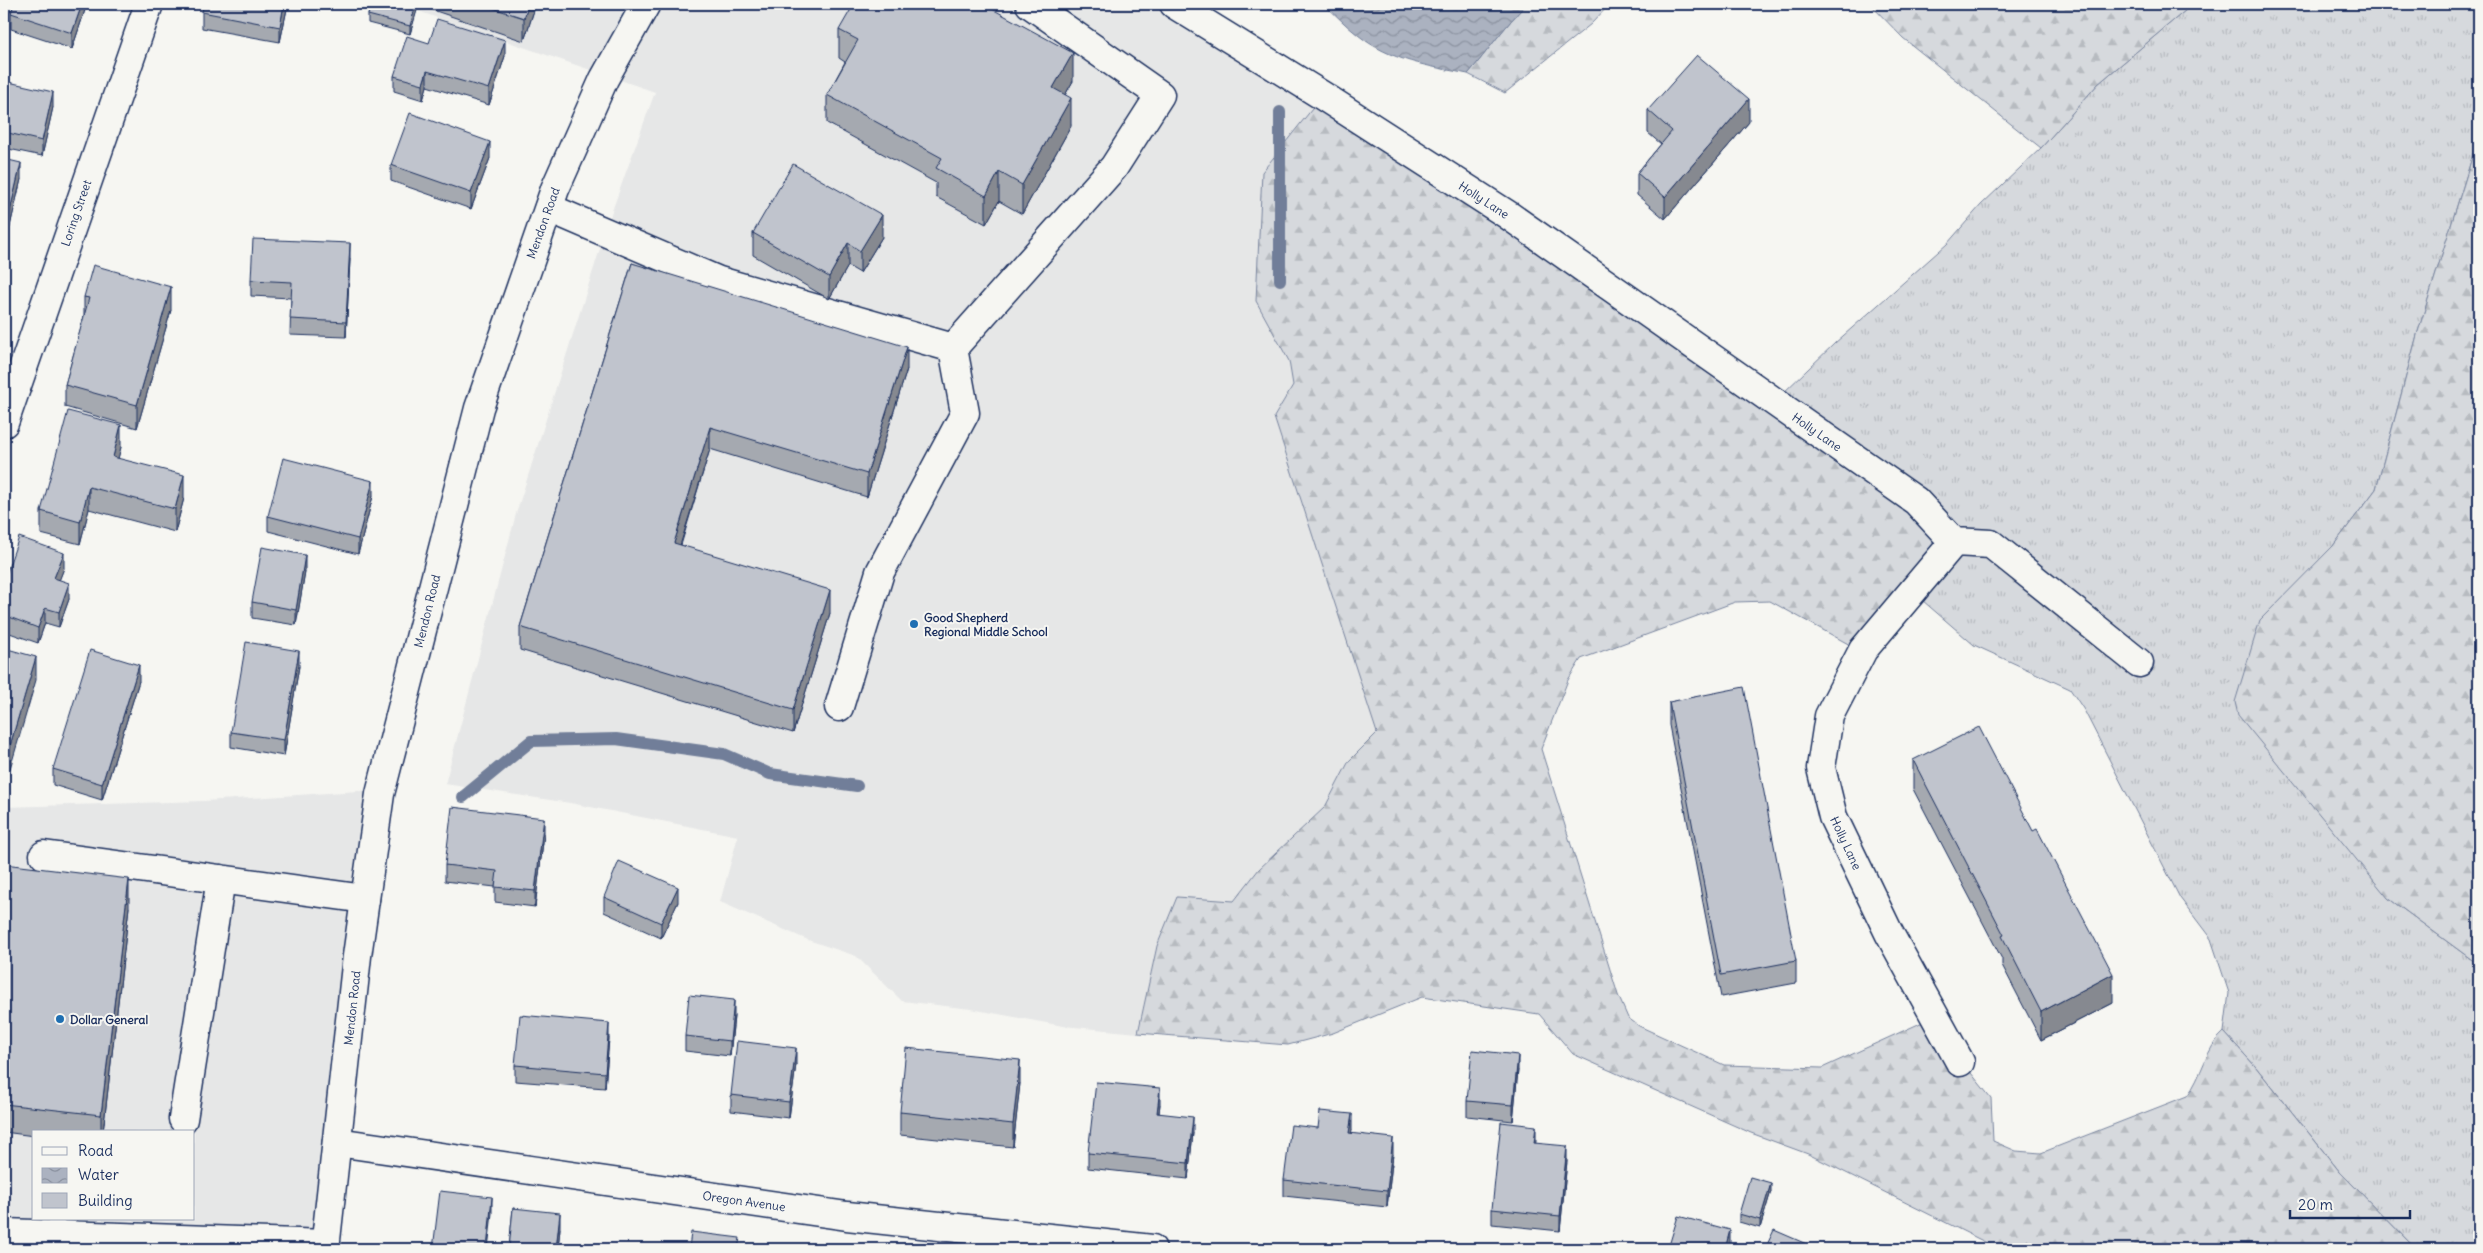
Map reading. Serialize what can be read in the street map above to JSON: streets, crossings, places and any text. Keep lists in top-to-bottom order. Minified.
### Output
{"streets":{"street":["Holly Lane","Loring Street","Mendon Road","Oregon Avenue"]},"crossings":[["Mendon Road","Oregon Avenue"]],"places":["Good Shepherd Regional Middle School","Dollar General"],"legend":["Road","Water","Building"],"scale_bar":"20 m"}
